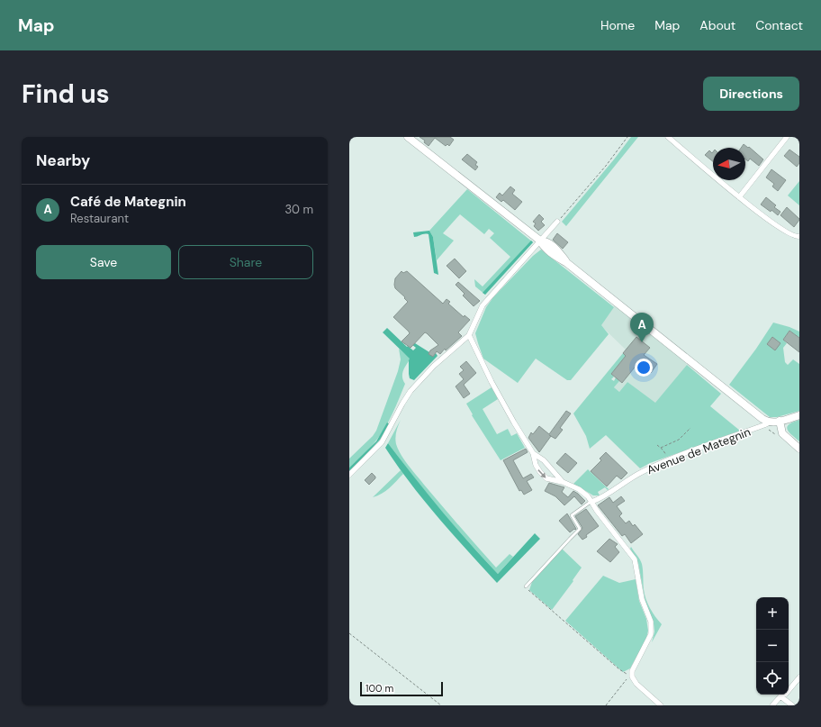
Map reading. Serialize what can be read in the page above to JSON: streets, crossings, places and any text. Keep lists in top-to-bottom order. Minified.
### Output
{"streets":{"street":["Avenue de Mategnin"]},"scale_bar":"100 m","north":"left","page":{"header":"Map","nav":["Home","Map","About","Contact"],"buttons":["Directions",["Save","Share"]],"title":"Find us","heading":"Nearby","list":[{"mark":"A","name":"Café de Mategnin","note":"Restaurant","value":"30 m"}],"pins":"A","map_buttons":["+","−"],"scale":"100 m"}}
